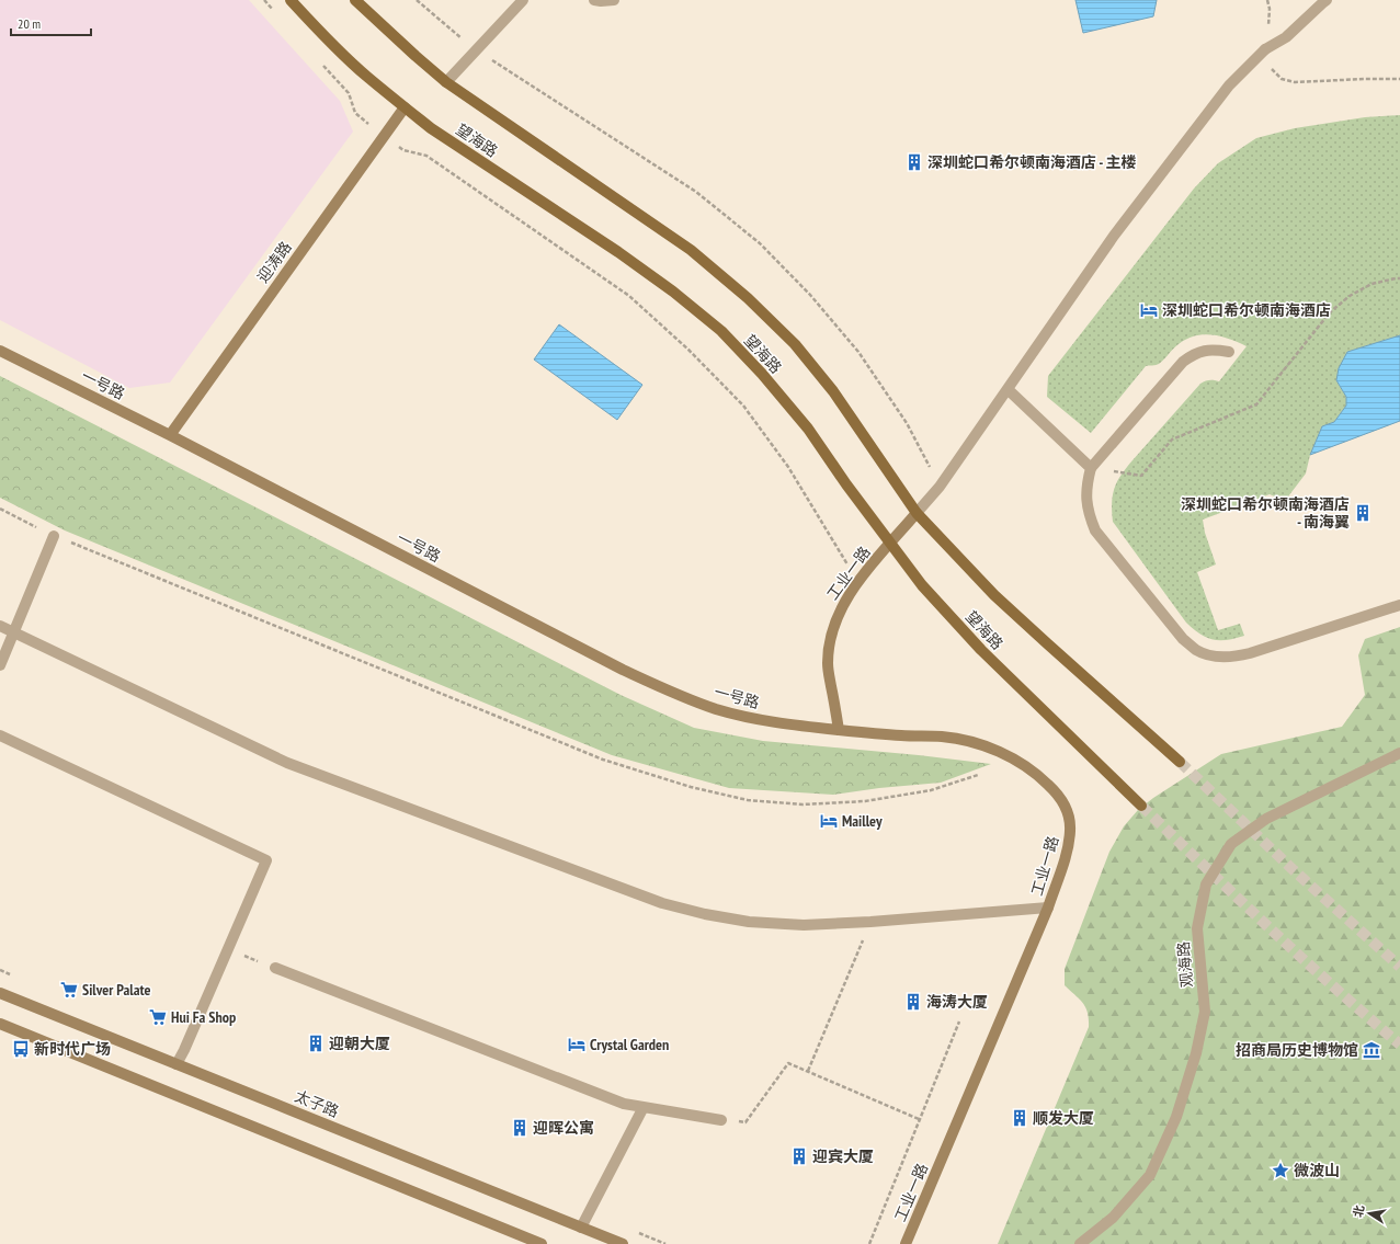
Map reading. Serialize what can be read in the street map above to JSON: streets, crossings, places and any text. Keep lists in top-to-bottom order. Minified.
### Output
{"streets":{"main road":["望海路"],"street":["迎涛路","一号路","工业一路","观海路","太子路"]},"crossings":[["望海路","迎涛路"],["望海路","工业一路"],["迎涛路","一号路"],["一号路","工业一路"]],"places":{"building":["深圳蛇口希尔顿南海酒店 - 主楼","深圳蛇口希尔顿南海酒店 - 南海翼","海涛大厦","迎朝大厦","顺发大厦","迎晖公寓","迎宾大厦"],"hotel":["深圳蛇口希尔顿南海酒店","Mailley","Crystal Garden"],"supermarket":["Silver Palate","Hui Fa Shop"],"bus stop":["新时代广场"],"museum":["招商局历史博物馆"],"place":["微波山"]},"scale_bar":"20 m","north":"left"}
